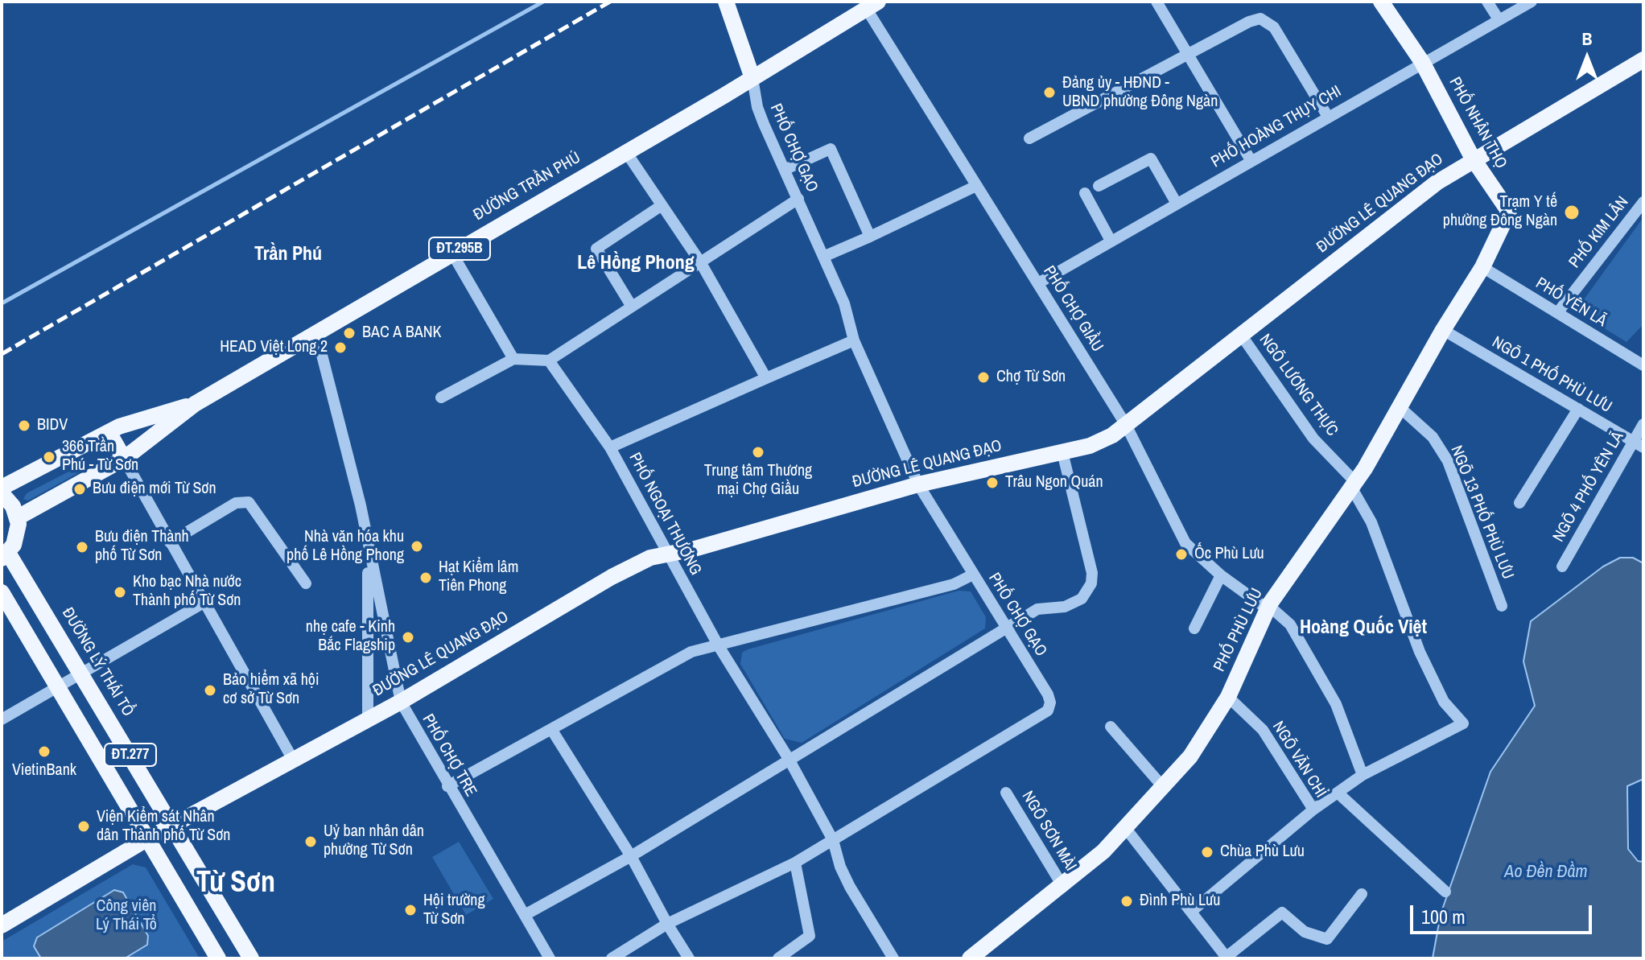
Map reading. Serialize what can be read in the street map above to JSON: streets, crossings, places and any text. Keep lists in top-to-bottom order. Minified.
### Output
{"streets":{"main road":["PHỐ NHÂN THỌ","ĐƯỜNG TRẦN PHÚ","ĐƯỜNG LÊ QUANG ĐẠO","ĐT.295B","PHỐ PHÙ LƯU","ĐƯỜNG LÝ THÁI TỔ","ĐT.277"],"street":["PHỐ HOÀNG THỤY CHI","PHỐ CHỢ GẠO","PHỐ KIM LÂN","PHỐ YÊN LÃ","PHỐ CHỢ GIẦU","NGÕ 1 PHỐ PHÙ LƯU","NGÕ LƯƠNG THỰC","NGÕ 4 PHỐ YÊN LÃ","NGÕ 13 PHỐ PHÙ LƯU","PHỐ NGOẠI THƯƠNG","PHỐ CHỢ TRE","NGÕ VĂN CHỈ","NGÕ SƠN MÀI"]},"crossings":[["PHỐ NHÂN THỌ","PHỐ HOÀNG THỤY CHI"],["PHỐ NHÂN THỌ","ĐƯỜNG LÊ QUANG ĐẠO"],["PHỐ NHÂN THỌ","PHỐ YÊN LÃ"],["PHỐ NHÂN THỌ","PHỐ PHÙ LƯU"],["PHỐ HOÀNG THỤY CHI","PHỐ CHỢ GIẦU"],["PHỐ CHỢ GẠO","ĐƯỜNG TRẦN PHÚ"],["PHỐ CHỢ GẠO","ĐƯỜNG LÊ QUANG ĐẠO"],["PHỐ CHỢ GẠO","PHỐ NGOẠI THƯƠNG"],["ĐƯỜNG TRẦN PHÚ","PHỐ CHỢ GIẦU"],["ĐƯỜNG TRẦN PHÚ","PHỐ CHỢ TRE"],["ĐƯỜNG LÊ QUANG ĐẠO","PHỐ CHỢ GIẦU"],["ĐƯỜNG LÊ QUANG ĐẠO","NGÕ LƯƠNG THỰC"],["ĐƯỜNG LÊ QUANG ĐẠO","PHỐ NGOẠI THƯƠNG"],["ĐƯỜNG LÊ QUANG ĐẠO","ĐƯỜNG LÝ THÁI TỔ"],["ĐƯỜNG LÊ QUANG ĐẠO","ĐT.277"],["ĐƯỜNG LÊ QUANG ĐẠO","PHỐ CHỢ TRE"],["PHỐ KIM LÂN","PHỐ YÊN LÃ"],["PHỐ YÊN LÃ","PHỐ PHÙ LƯU"],["PHỐ CHỢ GIẦU","NGÕ LƯƠNG THỰC"],["PHỐ CHỢ GIẦU","PHỐ PHÙ LƯU"],["NGÕ 1 PHỐ PHÙ LƯU","NGÕ 4 PHỐ YÊN LÃ"],["NGÕ 1 PHỐ PHÙ LƯU","PHỐ PHÙ LƯU"],["NGÕ LƯƠNG THỰC","PHỐ PHÙ LƯU"],["NGÕ 13 PHỐ PHÙ LƯU","PHỐ PHÙ LƯU"],["PHỐ PHÙ LƯU","NGÕ VĂN CHỈ"],["PHỐ PHÙ LƯU","NGÕ SƠN MÀI"]],"districts":["Trần Phú","Lê Hồng Phong","Hoàng Quốc Việt","Từ Sơn"],"water":["Ao Đền Đầm"],"parks":["Công viên Lý Thái Tổ"],"places":["Đảng ủy - HĐND - UBND phường Đông Ngàn","Trạm Y tế phường Đông Ngàn","BAC A BANK","HEAD Việt Long 2","Chợ Từ Sơn","BIDV","Trung tâm Thương mại Chợ Giầu","366 Trần Phú - Từ Sơn","Trâu Ngon Quán","Bưu điện mới Từ Sơn","Nhà văn hóa khu phố Lê Hồng Phong","Bưu điện Thành phố Từ Sơn","Ốc Phù Lưu","Hạt Kiểm lâm Tiên Phong","Kho bạc Nhà nước Thành phố Từ Sơn","nhẹ cafe - Kinh Bắc Flagship","Bảo hiểm xã hội cơ sở Từ Sơn","VietinBank","Viện Kiểm sát Nhân dân Thành phố Từ Sơn","Uỷ ban nhân dân phường Từ Sơn","Chùa Phù Lưu","Đình Phù Lưu","Hội trường Từ Sơn"],"scale_bar":"100 m","north":"top"}
